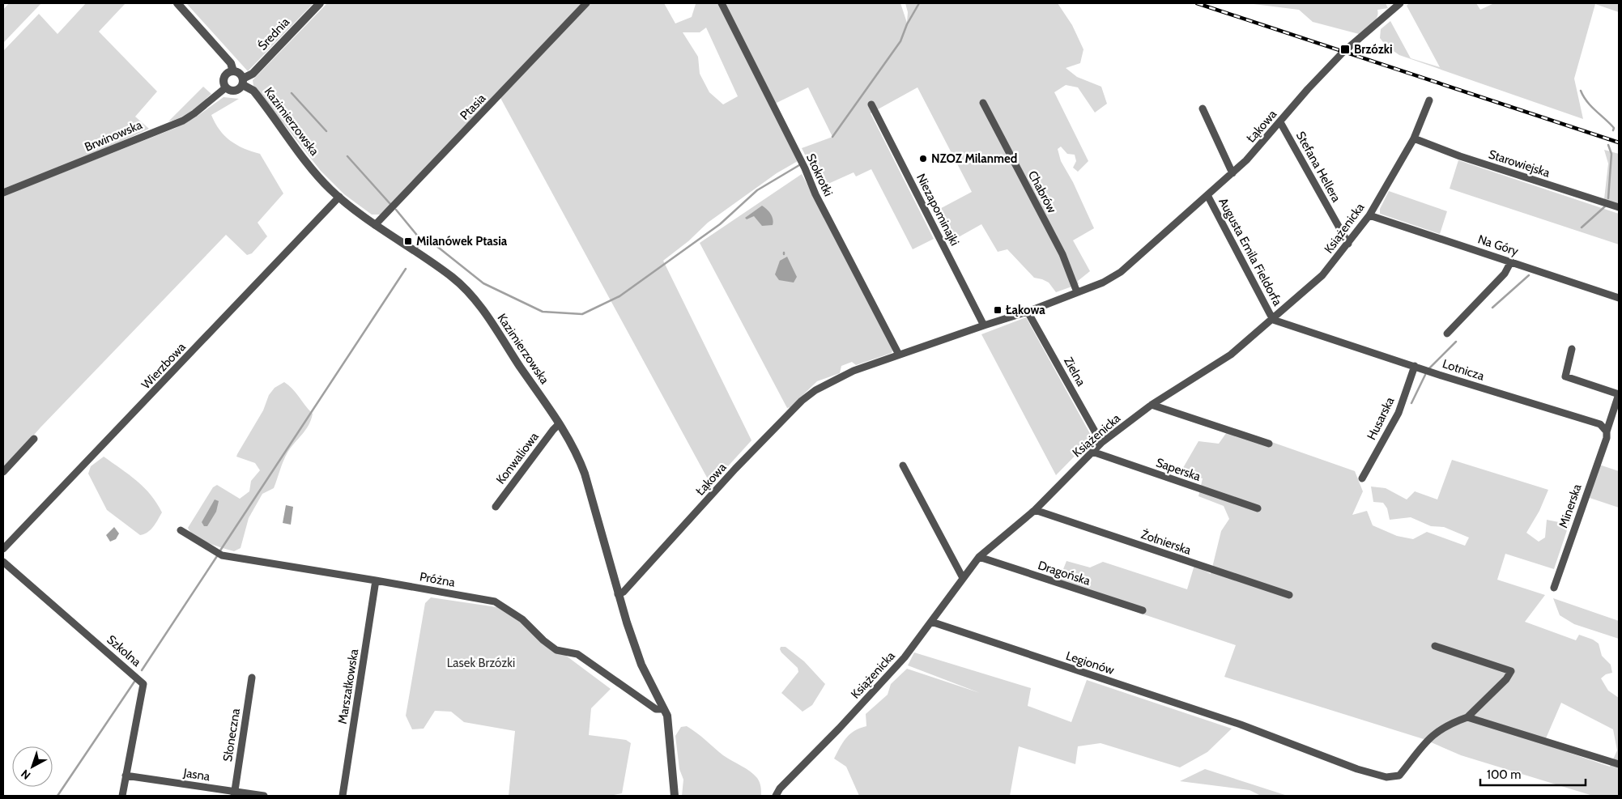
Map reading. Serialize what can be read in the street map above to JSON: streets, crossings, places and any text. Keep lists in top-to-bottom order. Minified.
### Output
{"streets":{"street":["Średnia","Ptasia","Kazimierzowska","Łąkowa","Brwinowska","Starowiejska","Stefana Hellera","Stokrotki","Chabrów","Niezapominajki","Książenicka","Na Góry","Augusta Emila Fieldorfa","Wierzbowa","Lotnicza","Zielna","Husarska","Konwaliowa","Saperska","Minerska","Żołnierska","Dragońska","Próżna","Szkolna","Legionów","Marszałkowska","Słoneczna","Jasna"]},"crossings":[["Średnia","Kazimierzowska"],["Średnia","Brwinowska"],["Ptasia","Kazimierzowska"],["Kazimierzowska","Łąkowa"],["Kazimierzowska","Brwinowska"],["Kazimierzowska","Wierzbowa"],["Kazimierzowska","Konwaliowa"],["Kazimierzowska","Próżna"],["Łąkowa","Stefana Hellera"],["Łąkowa","Stokrotki"],["Łąkowa","Chabrów"],["Łąkowa","Niezapominajki"],["Łąkowa","Augusta Emila Fieldorfa"],["Łąkowa","Zielna"],["Starowiejska","Książenicka"],["Stefana Hellera","Książenicka"],["Książenicka","Na Góry"],["Książenicka","Augusta Emila Fieldorfa"],["Książenicka","Lotnicza"],["Książenicka","Zielna"],["Książenicka","Saperska"],["Książenicka","Żołnierska"],["Książenicka","Dragońska"],["Książenicka","Legionów"],["Augusta Emila Fieldorfa","Lotnicza"],["Lotnicza","Husarska"],["Lotnicza","Minerska"],["Próżna","Marszałkowska"],["Szkolna","Jasna"],["Słoneczna","Jasna"]],"parks":["Lasek Brzózki"],"places":{"transit":["Brzózki","Milanówek Ptasia","Łąkowa"],"other":["NZOZ Milanmed"]},"scale_bar":"100 m","north":"bottom left"}
